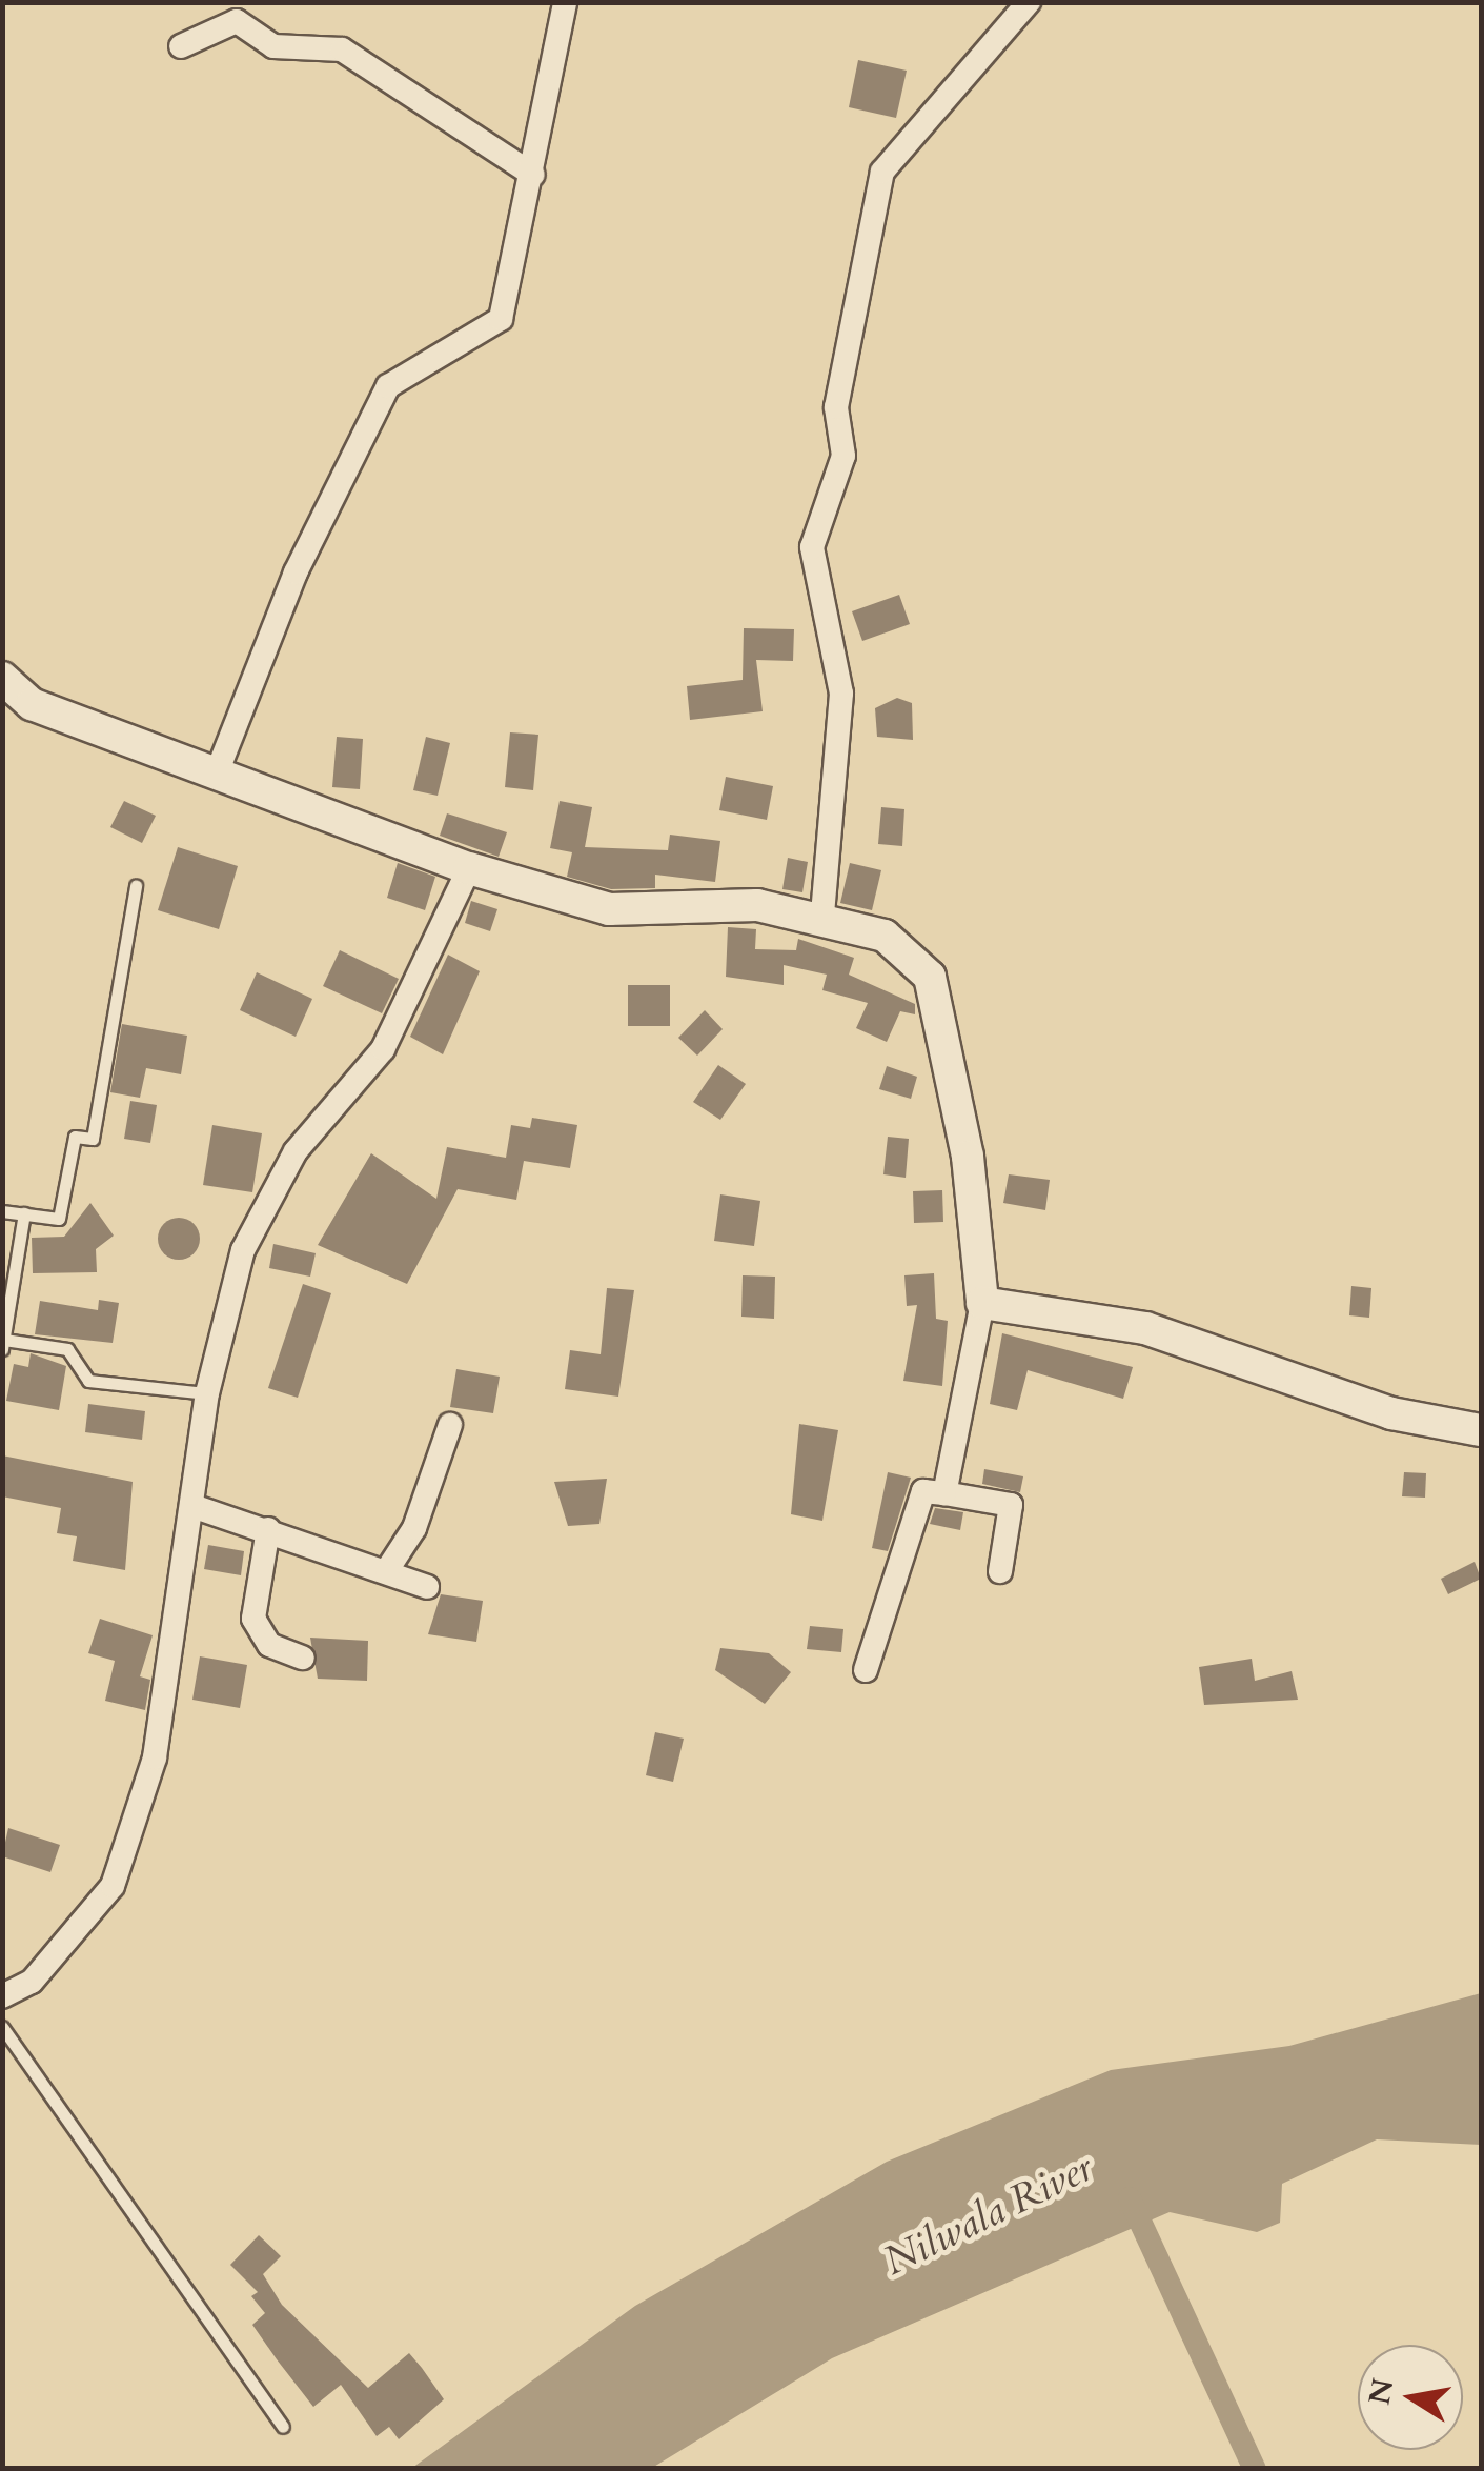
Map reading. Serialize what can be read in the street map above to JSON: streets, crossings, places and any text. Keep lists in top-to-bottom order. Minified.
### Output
{"water":["Nilwala River"],"north":"left"}
